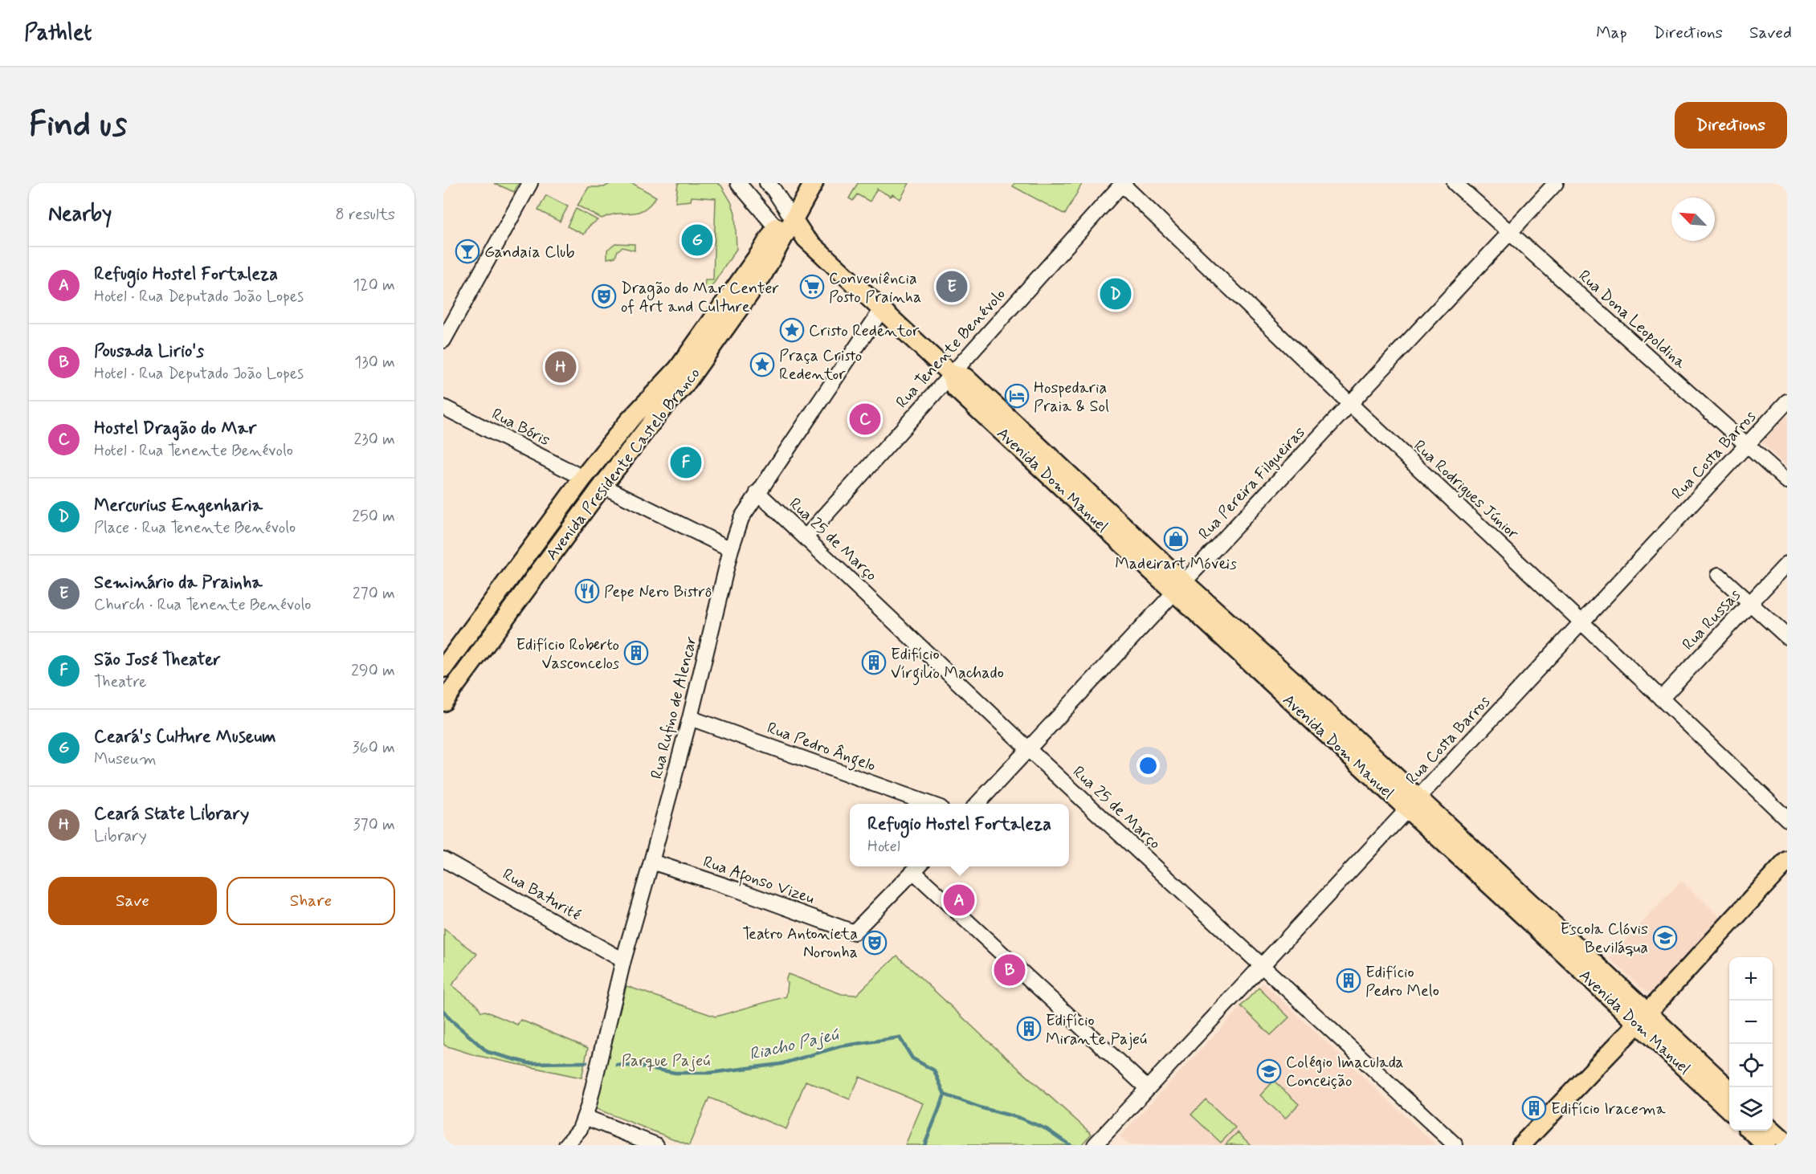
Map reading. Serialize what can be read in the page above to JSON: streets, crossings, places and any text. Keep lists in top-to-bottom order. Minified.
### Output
{"streets":{"main road":["Avenida Presidente Castelo Branco","Avenida Dom Manuel"],"street":["Rua Dona Leopoldina","Rua Tenente Benévolo","Rua Bóris","Rua Costa Barros","Rua Pereira Filgueiras","Rua Rodrigues Júnior","Rua 25 de Março","Rua Russas","Rua Rufino de Alencar","Rua Pedro Ângelo","Rua Afonso Vizeu","Rua Baturité"]},"crossings":[["Rua Dona Leopoldina","Rua Costa Barros"],["Rua Dona Leopoldina","Rua Pereira Filgueiras"],["Rua Tenente Benévolo","Avenida Dom Manuel"],["Rua Tenente Benévolo","Rua Rodrigues Júnior"],["Rua Tenente Benévolo","Rua 25 de Março"],["Rua Bóris","Avenida Presidente Castelo Branco"],["Rua Costa Barros","Avenida Dom Manuel"],["Rua Costa Barros","Rua Rodrigues Júnior"],["Rua Costa Barros","Rua 25 de Março"],["Avenida Presidente Castelo Branco","Avenida Dom Manuel"],["Avenida Dom Manuel","Rua Pereira Filgueiras"],["Avenida Dom Manuel","Rua Rufino de Alencar"],["Rua Pereira Filgueiras","Rua Rodrigues Júnior"],["Rua Pereira Filgueiras","Rua 25 de Março"],["Rua Rodrigues Júnior","Rua Russas"],["Rua 25 de Março","Rua Rufino de Alencar"],["Rua Rufino de Alencar","Rua Pedro Ângelo"],["Rua Rufino de Alencar","Rua Afonso Vizeu"],["Rua Rufino de Alencar","Rua Baturité"]],"water":["Riacho Pajeú"],"parks":["Parque Pajeú"],"places":{"bar":["Gandaia Club"],"supermarket":["Conveniência Posto Prainha"],"theatre":["Dragão do Mar Center of Art and Culture","Teatro Antonieta Noronha"],"place":["Cristo Redentor","Praça Cristo Redentor"],"hotel":["Hospedaria Praia & Sol"],"shop":["Madeirart Móveis"],"restaurant":["Pepe Nero Bistrô"],"building":["Edifício Roberto Vasconcelos","Edifício Vírgilio Machado","Edifício Pedro Melo","Edifício Mirante Pajeú","Edifício Iracema"],"school or university":["Escola Clóvis Beviláqua","Colégio Imaculada Conceição"]},"north":"top left","page":{"header":"Pathlet","nav":["Map","Directions","Saved"],"buttons":["Directions",["Save","Share"]],"title":"Find us","heading":["Nearby","8 results"],"pins":["G","E","D","H","C","F","A","B"],"list":[{"mark":"A","name":"Refugio Hostel Fortaleza","note":"Hotel · Rua Deputado João Lopes","value":"120 m"},{"mark":"B","name":"Pousada Lirio's","note":"Hotel · Rua Deputado João Lopes","value":"130 m"},{"mark":"C","name":"Hostel Dragão do Mar","note":"Hotel · Rua Tenente Benévolo","value":"230 m"},{"mark":"D","name":"Mercurius Engenharia","note":"Place · Rua Tenente Benévolo","value":"250 m"},{"mark":"E","name":"Seminário da Prainha","note":"Church · Rua Tenente Benévolo","value":"270 m"},{"mark":"F","name":"São José Theater","note":"Theatre","value":"290 m"},{"mark":"G","name":"Ceará's Culture Museum","note":"Museum","value":"360 m"},{"mark":"H","name":"Ceará State Library","note":"Library","value":"370 m"}],"popup":["Refugio Hostel Fortaleza","Hotel"],"map_buttons":["+","−"]}}
